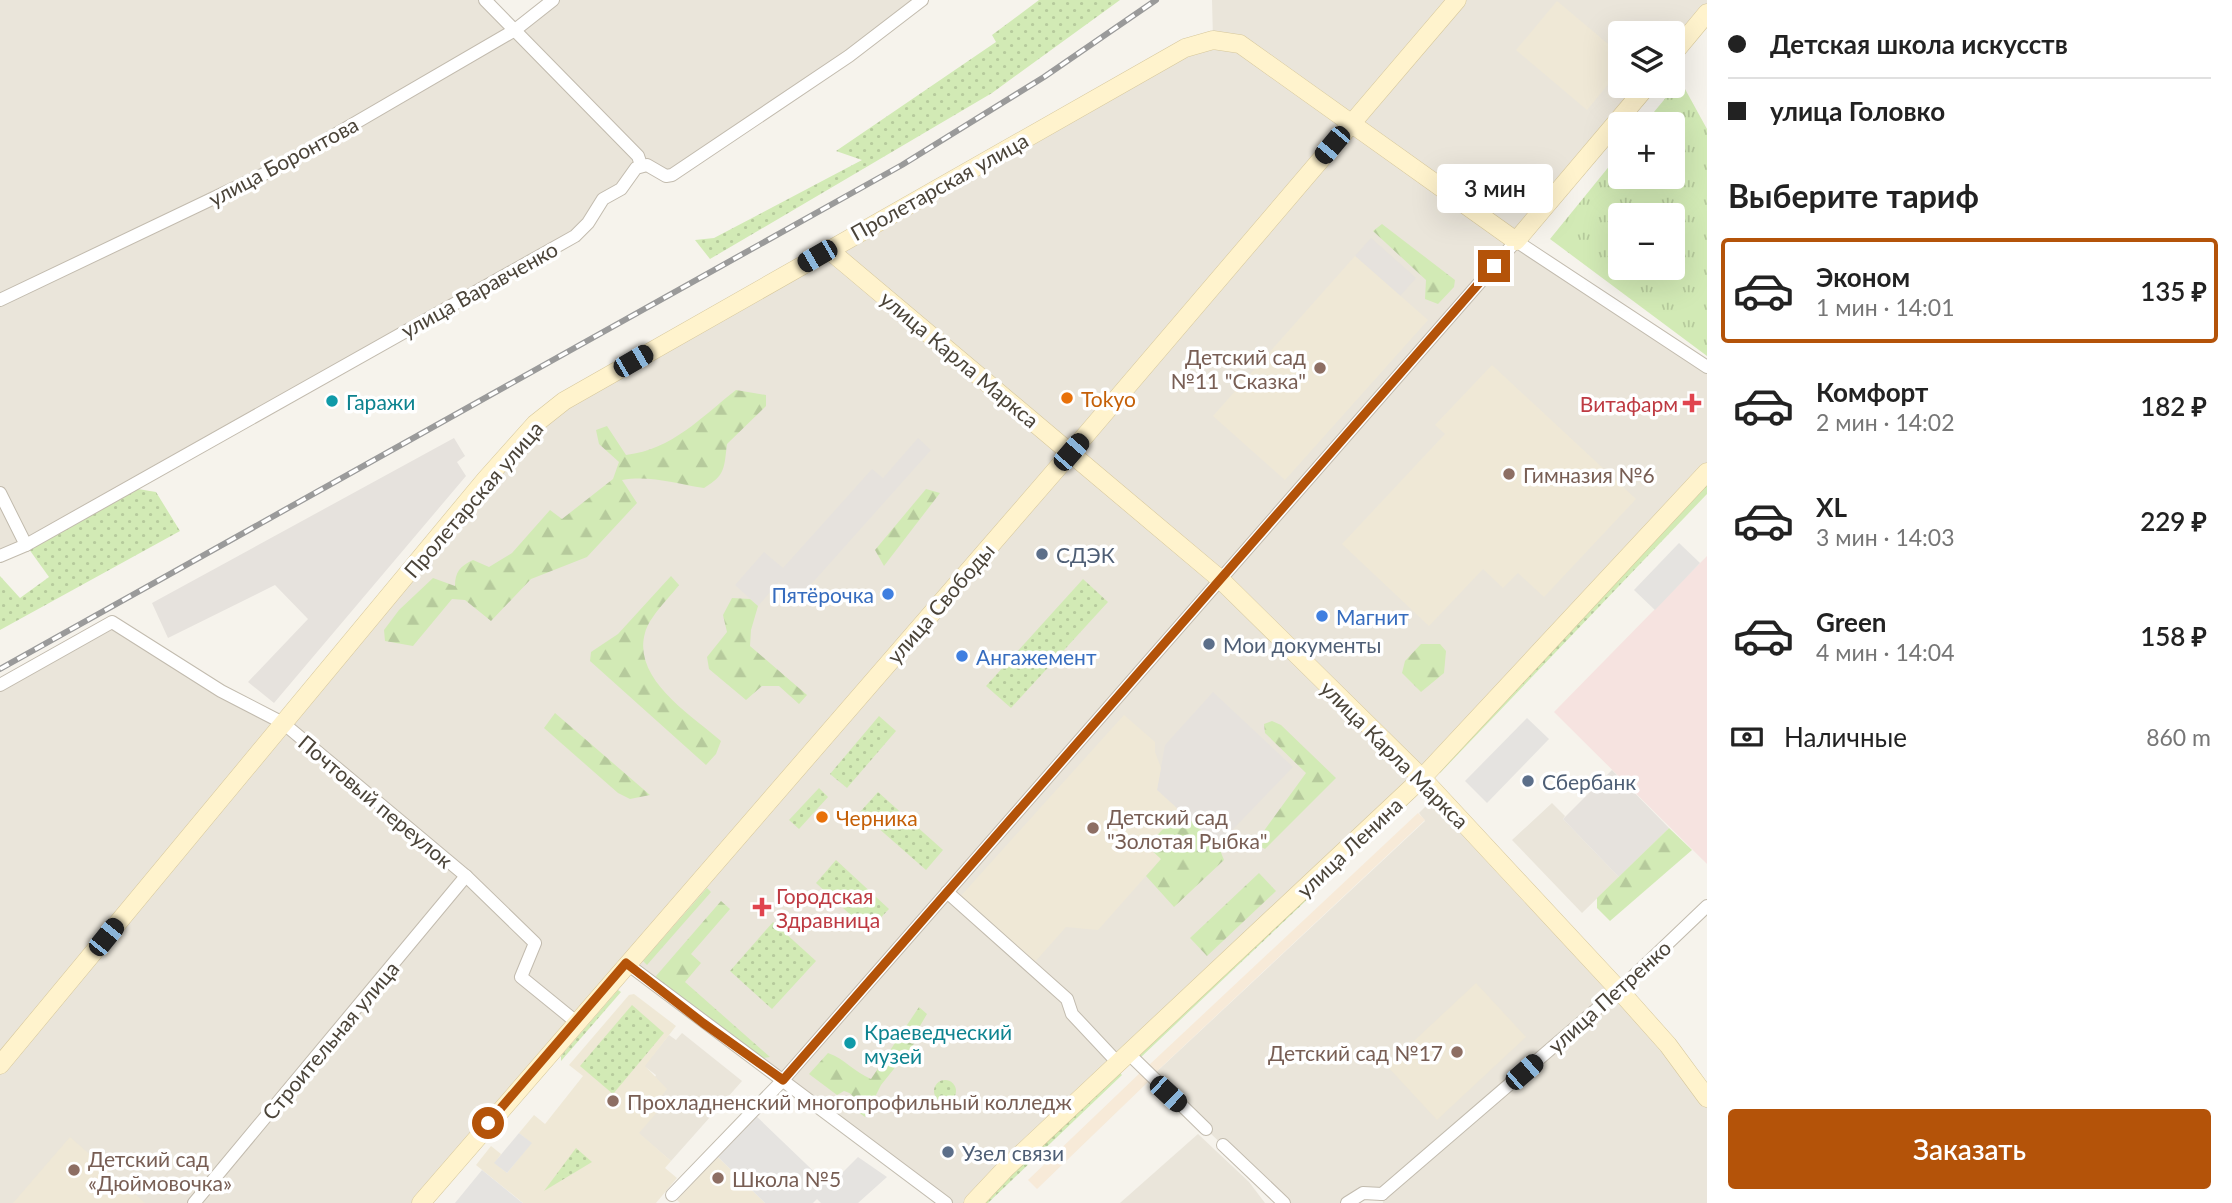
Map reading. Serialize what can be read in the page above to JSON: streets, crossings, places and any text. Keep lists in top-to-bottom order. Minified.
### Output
{"streets":{"street":["улица Боронтова","Пролетарская улица","улица Варавченко","улица Карла Маркса","улица Свободы","Почтовый переулок","улица Ленина","улица Петренко","Строительная улица"]},"crossings":[["Пролетарская улица","улица Карла Маркса"],["Пролетарская улица","улица Свободы"],["Пролетарская улица","Почтовый переулок"],["улица Карла Маркса","улица Свободы"],["улица Карла Маркса","улица Ленина"],["улица Карла Маркса","улица Петренко"],["улица Свободы","Почтовый переулок"],["Почтовый переулок","Строительная улица"]],"places":{"other":["Детский сад №11 \"Сказка\"","Tokyo","Гаражи","Гимназия №6","СДЭК","Пятёрочка","Магнит","Мои документы","Ангажемент","Сбербанк","Черника","Детский сад \"Золотая Рыбка\"","Краеведческий музей","Детский сад №17","Прохладненский многопрофильный колледж","Узел связи","Детский сад «Дюймовочка»","Школа №5"],"health":["Витафарм","Городская Здравница"]},"page":{"banner":["Детская школа искусств","улица Головко"],"map_buttons":["+","−"],"heading":"Выберите тариф","bubble":"3 мин","list":[{"name":"Эконом","note":"1 мин · 14:01","value":"135 ₽"},{"name":"Комфорт","note":"2 мин · 14:02","value":"182 ₽"},{"name":"XL","note":"3 мин · 14:03","value":"229 ₽"},{"name":"Green","note":"4 мин · 14:04","value":"158 ₽"}],"pay":["Наличные","860 m"],"buttons":"Заказать"}}
